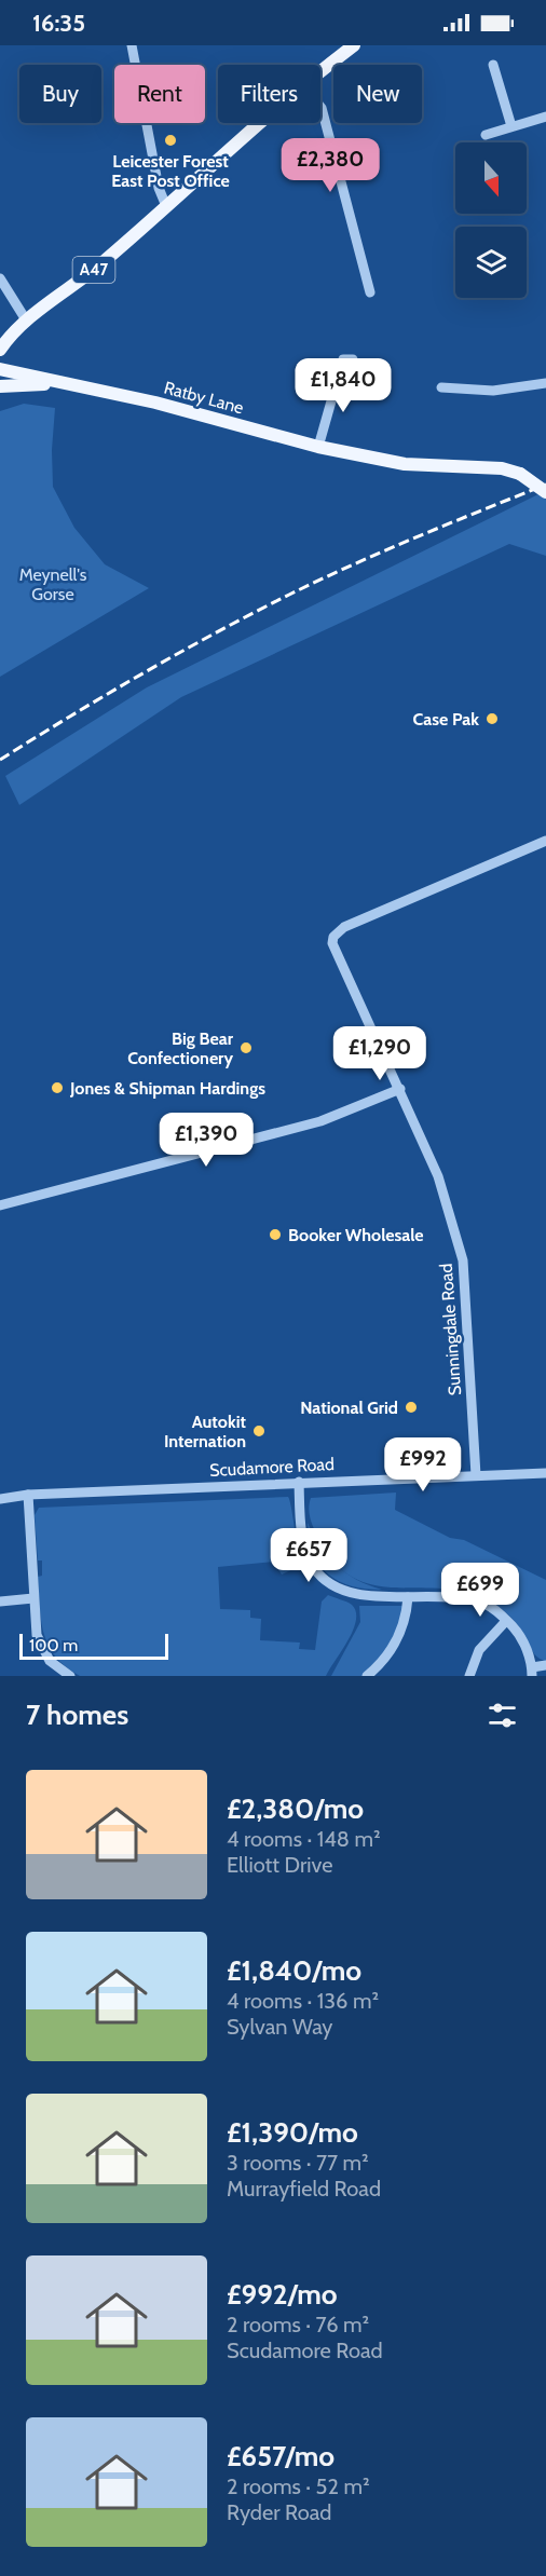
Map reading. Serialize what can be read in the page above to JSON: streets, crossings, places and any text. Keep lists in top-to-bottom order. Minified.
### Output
{"streets":{"main road":["A47","Ratby Lane"],"street":["Sunningdale Road","Scudamore Road"]},"crossings":[["Sunningdale Road","Scudamore Road"]],"parks":["Meynell's Gorse"],"places":["Leicester Forest East Post Office","Case Pak","Big Bear Confectionery","Jones & Shipman Hardings","Booker Wholesale","National Grid","Autokit Internation"],"scale_bar":"100 m","north":"bottom","page":{"status":"16:35","chip":["Buy","Rent","Filters","New"],"price":["£2,380","£1,840","£1,290","£1,390","£992","£657","£699"],"scale":"100 m","heading":"7 homes","list":[{"name":"£2,380/mo","note":"4 rooms · 148 m² · Elliott Drive"},{"name":"£1,840/mo","note":"4 rooms · 136 m² · Sylvan Way"},{"name":"£1,390/mo","note":"3 rooms · 77 m² · Murrayfield Road"},{"name":"£992/mo","note":"2 rooms · 76 m² · Scudamore Road"},{"name":"£657/mo","note":"2 rooms · 52 m² · Ryder Road"}]}}
